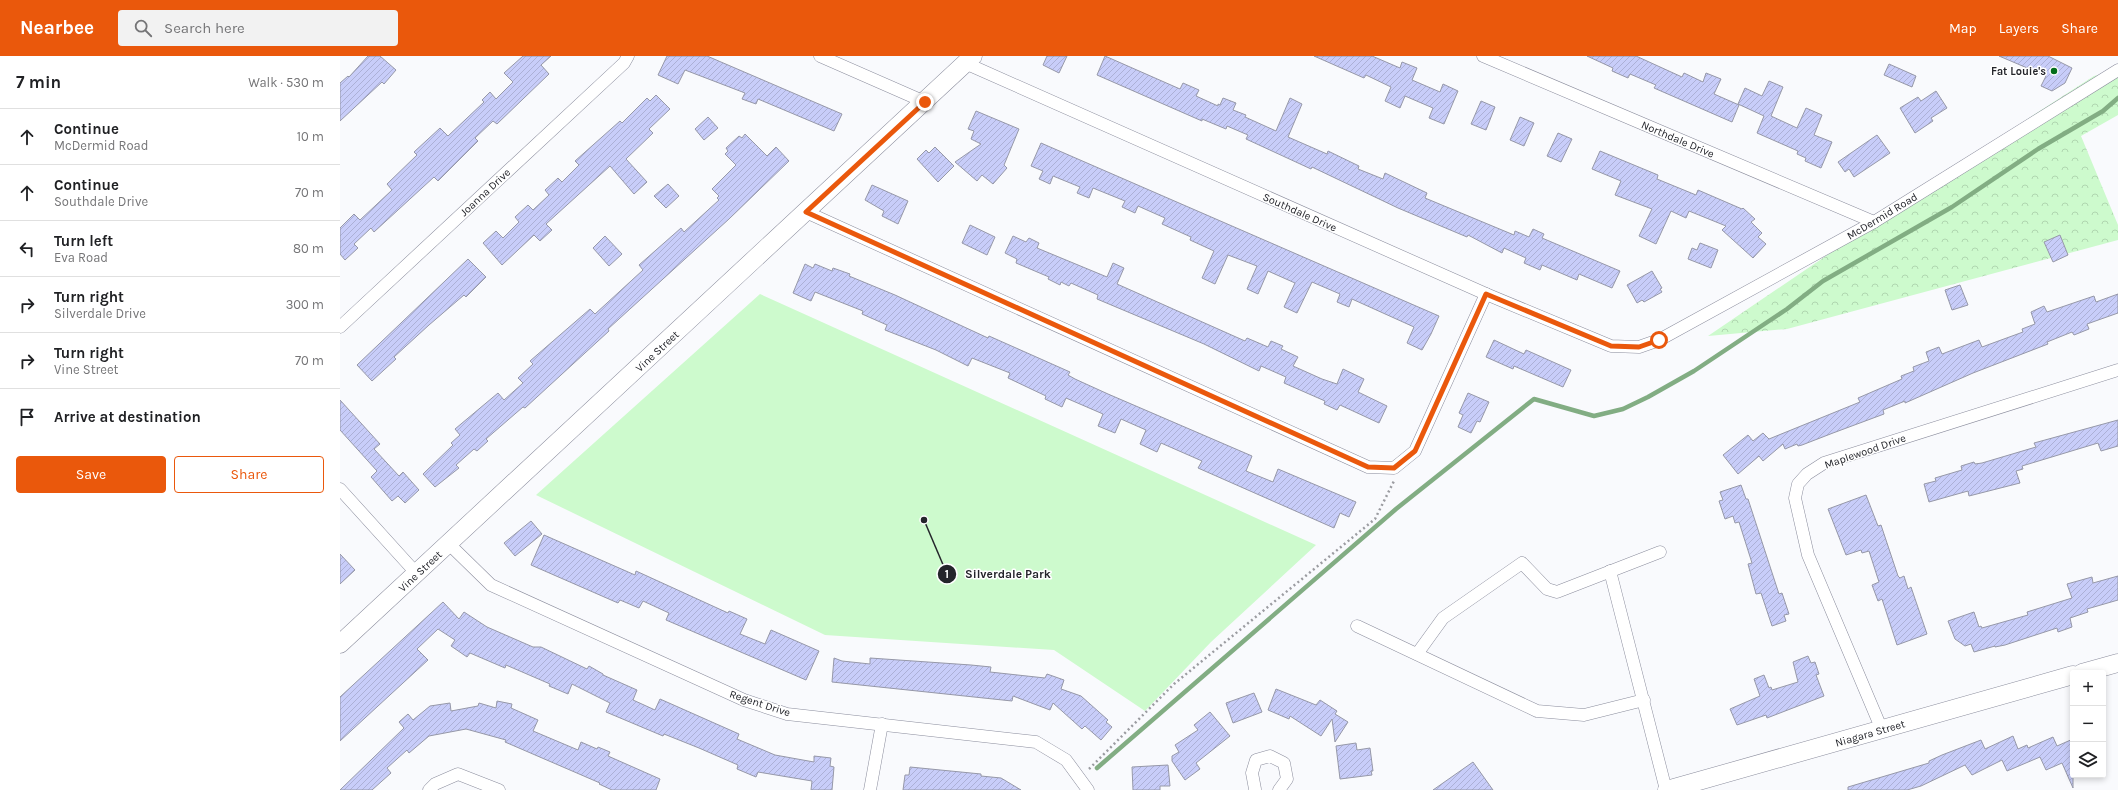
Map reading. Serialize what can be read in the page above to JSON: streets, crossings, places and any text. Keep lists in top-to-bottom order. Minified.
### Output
{"streets":{"street":["Northdale Drive","Joanna Drive","Southdale Drive","McDermid Road","Vine Street","Maplewood Drive","Regent Drive","Niagara Street"]},"crossings":[["Northdale Drive","McDermid Road"],["Southdale Drive","McDermid Road"],["Southdale Drive","Vine Street"],["Vine Street","Regent Drive"],["Maplewood Drive","Niagara Street"]],"places":["Fat Louie's","Silverdale Park"],"page":{"header":"Nearbee","search":"Search here","nav":["Map","Layers","Share"],"heading":["7 min","Walk · 530 m"],"list":[["Continue","McDermid Road","10 m"],["Continue","Southdale Drive","70 m"],["Turn left","Eva Road","80 m"],["Turn right","Silverdale Drive","300 m"],["Turn right","Vine Street","70 m"],"Arrive at destination"],"buttons":["Save","Share"],"map_buttons":["+","−"]}}
